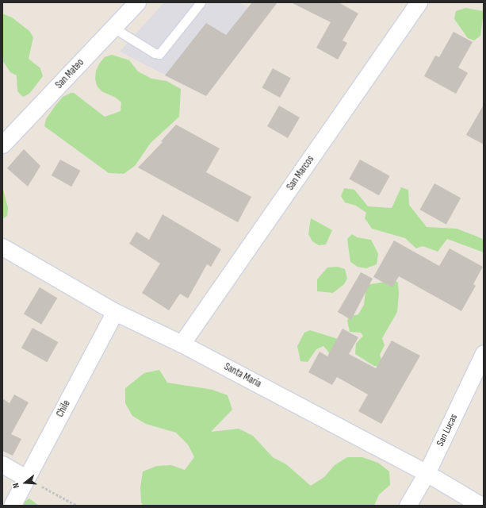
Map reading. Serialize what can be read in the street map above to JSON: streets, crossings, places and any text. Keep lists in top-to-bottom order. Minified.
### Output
{"streets":{"street":["San Mateo","San Marcos","Santa Maria","Chile","San Lucas"]},"crossings":[["San Marcos","Santa Maria"],["Santa Maria","Chile"],["Santa Maria","San Lucas"]],"north":"left"}
